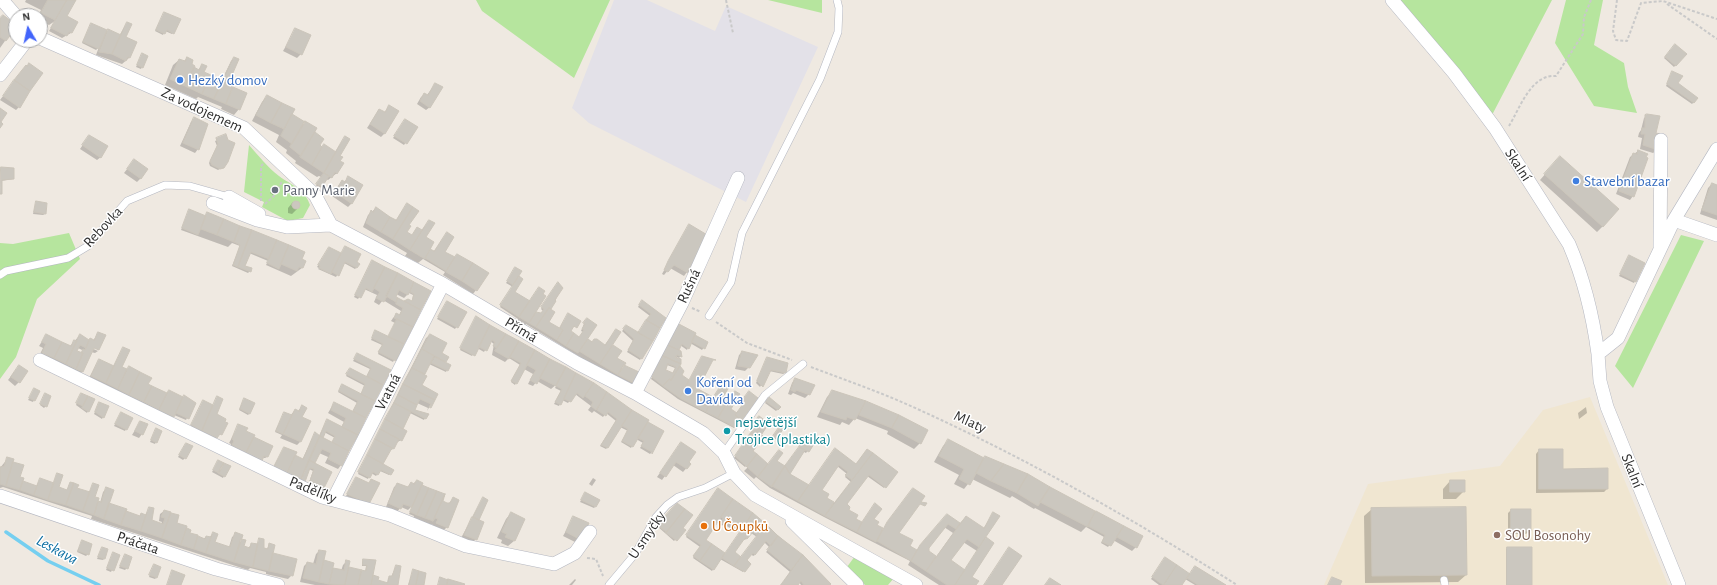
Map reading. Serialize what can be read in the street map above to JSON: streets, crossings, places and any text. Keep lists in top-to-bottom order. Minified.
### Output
{"streets":{"street":["Za vodojemem","Skalní","Rušná","Přímá","Vratná","Padělíky","Práčata"],"lane":["Rebovka","U smyčky"],"path":["Mlaty"]},"crossings":[["Za vodojemem","Přímá"],["Rušná","Přímá"],["Rušná","Mlaty"],["Přímá","Vratná"],["Přímá","U smyčky"],["Vratná","Padělíky"]],"water":["Leskava"],"places":["Hezký domov","Stavební bazar","Panny Marie","Koření od Davídka","nejsvětější Trojice (plastika)","U Čoupků","SOU Bosonohy"],"north":"top"}
